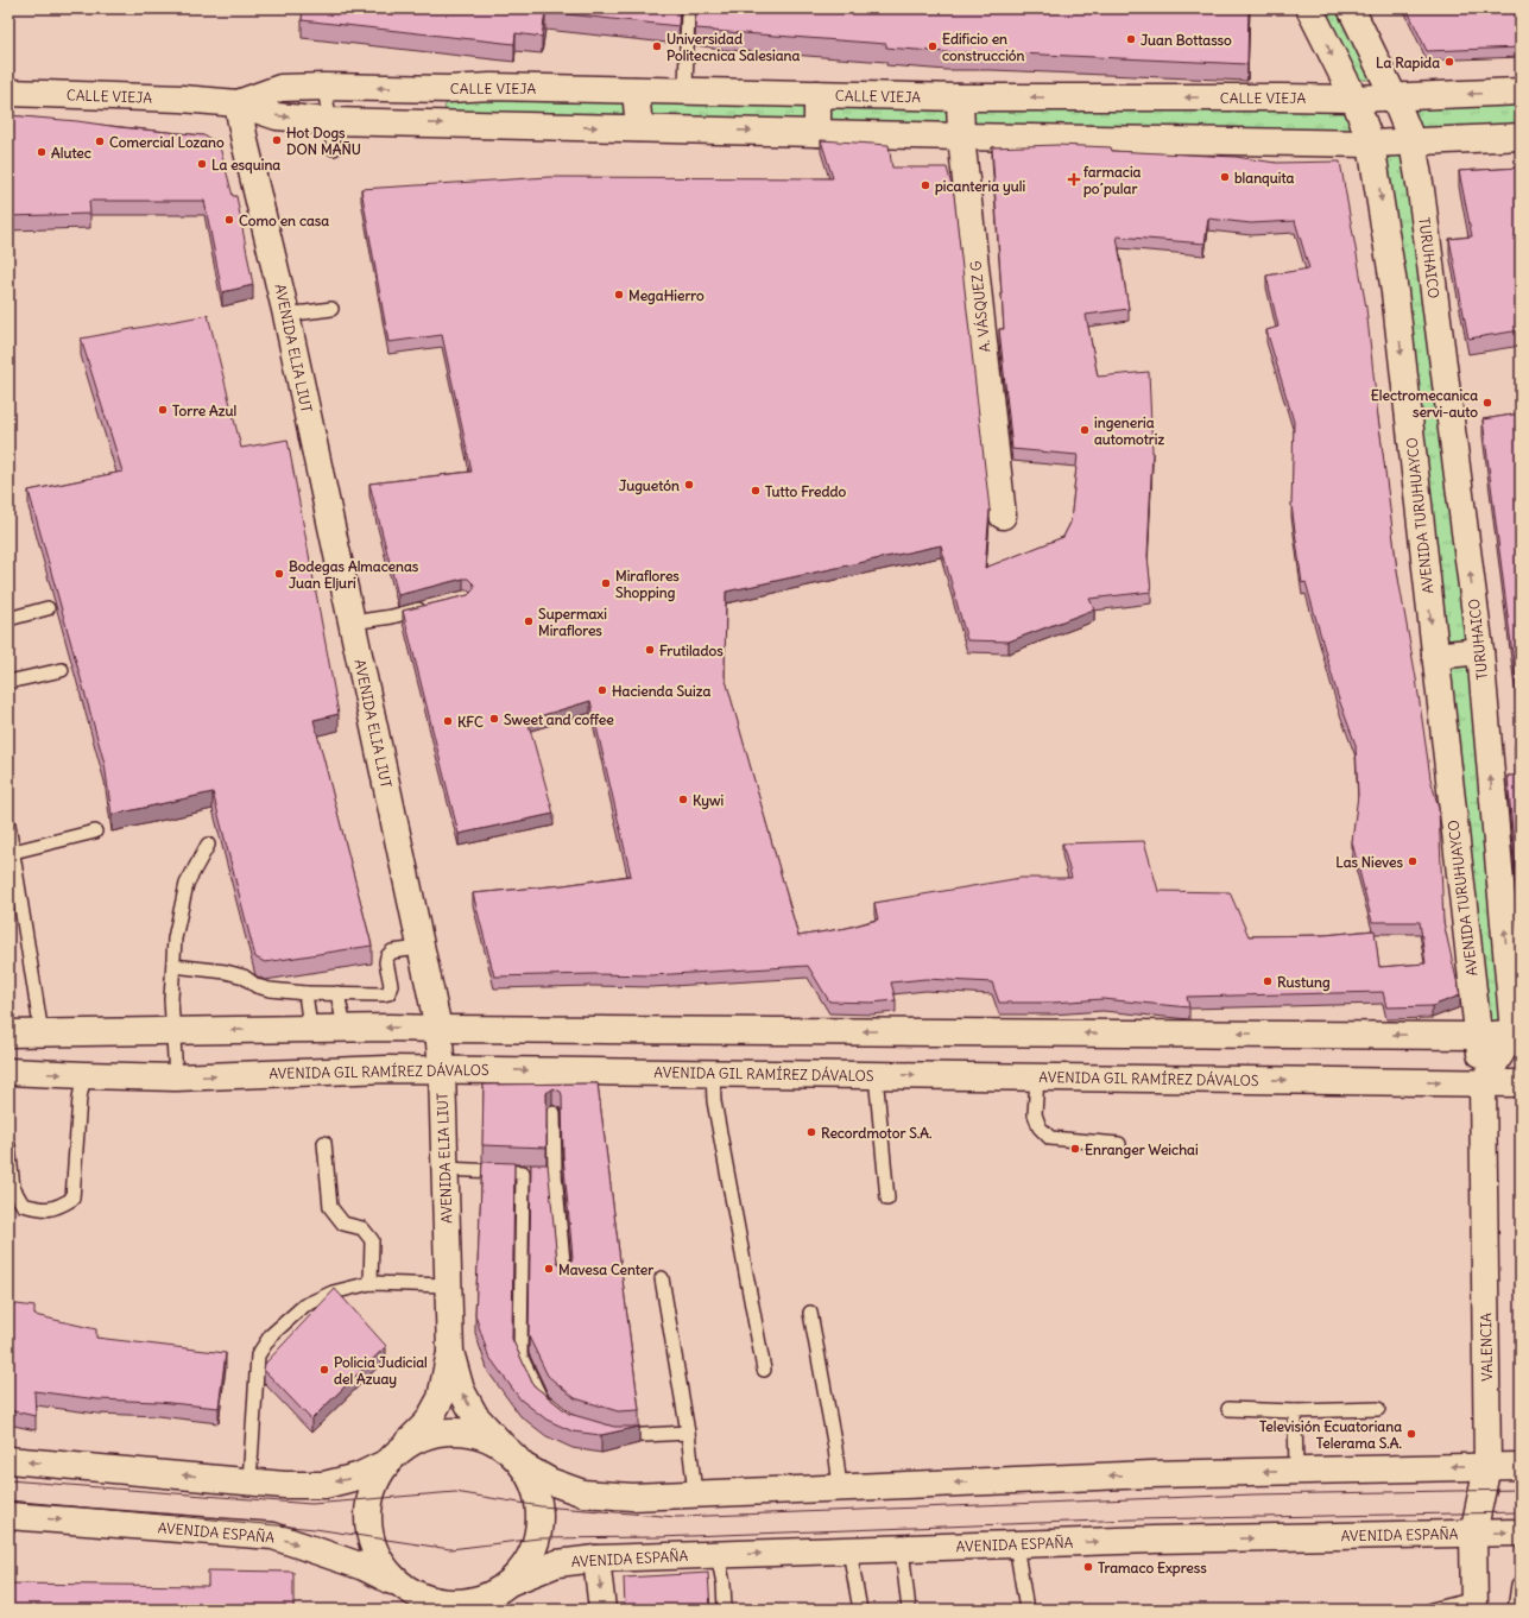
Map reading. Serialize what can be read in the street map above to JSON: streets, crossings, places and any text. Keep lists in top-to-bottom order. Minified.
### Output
{"streets":{"main road":["CALLE VIEJA","TURUHAICO","A. VÁSQUEZ G","AVENIDA ELIA LIUT","AVENIDA TURUHUAYCO","AVENIDA GIL RAMÍREZ DÁVALOS","VALENCIA","AVENIDA ESPAÑA"]},"crossings":[["CALLE VIEJA","TURUHAICO"],["CALLE VIEJA","A. VÁSQUEZ G"],["CALLE VIEJA","AVENIDA ELIA LIUT"],["CALLE VIEJA","AVENIDA TURUHUAYCO"],["AVENIDA ELIA LIUT","AVENIDA GIL RAMÍREZ DÁVALOS"],["AVENIDA GIL RAMÍREZ DÁVALOS","VALENCIA"],["VALENCIA","AVENIDA ESPAÑA"]],"one_way":["TURUHAICO","AVENIDA TURUHUAYCO"],"places":{"other":["Juan Bottasso","Universidad Politecnica Salesiana","Edificio en construcción","La Rapida","Hot Dogs DON MAÑU","Comercial Lozano","Alutec","La esquina","blanquita","picanteria yuli","Como en casa","MegaHierro","Electromecanica servi-auto","Torre Azul","ingeneria automotriz","Juguetón","Tutto Freddo","Bodegas Almacenas Juan Eljuri","Miraflores Shopping","Supermaxi Miraflores","Frutilados","Hacienda Suiza","Sweet and coffee","KFC","Kywi","Las Nieves","Rustung","Recordmotor S.A.","Enranger Weichai","Mavesa Center","Policia Judicial del Azuay","Televisión Ecuatoriana Telerama S.A.","Tramaco Express"],"health":["farmacia po´pular"]}}
